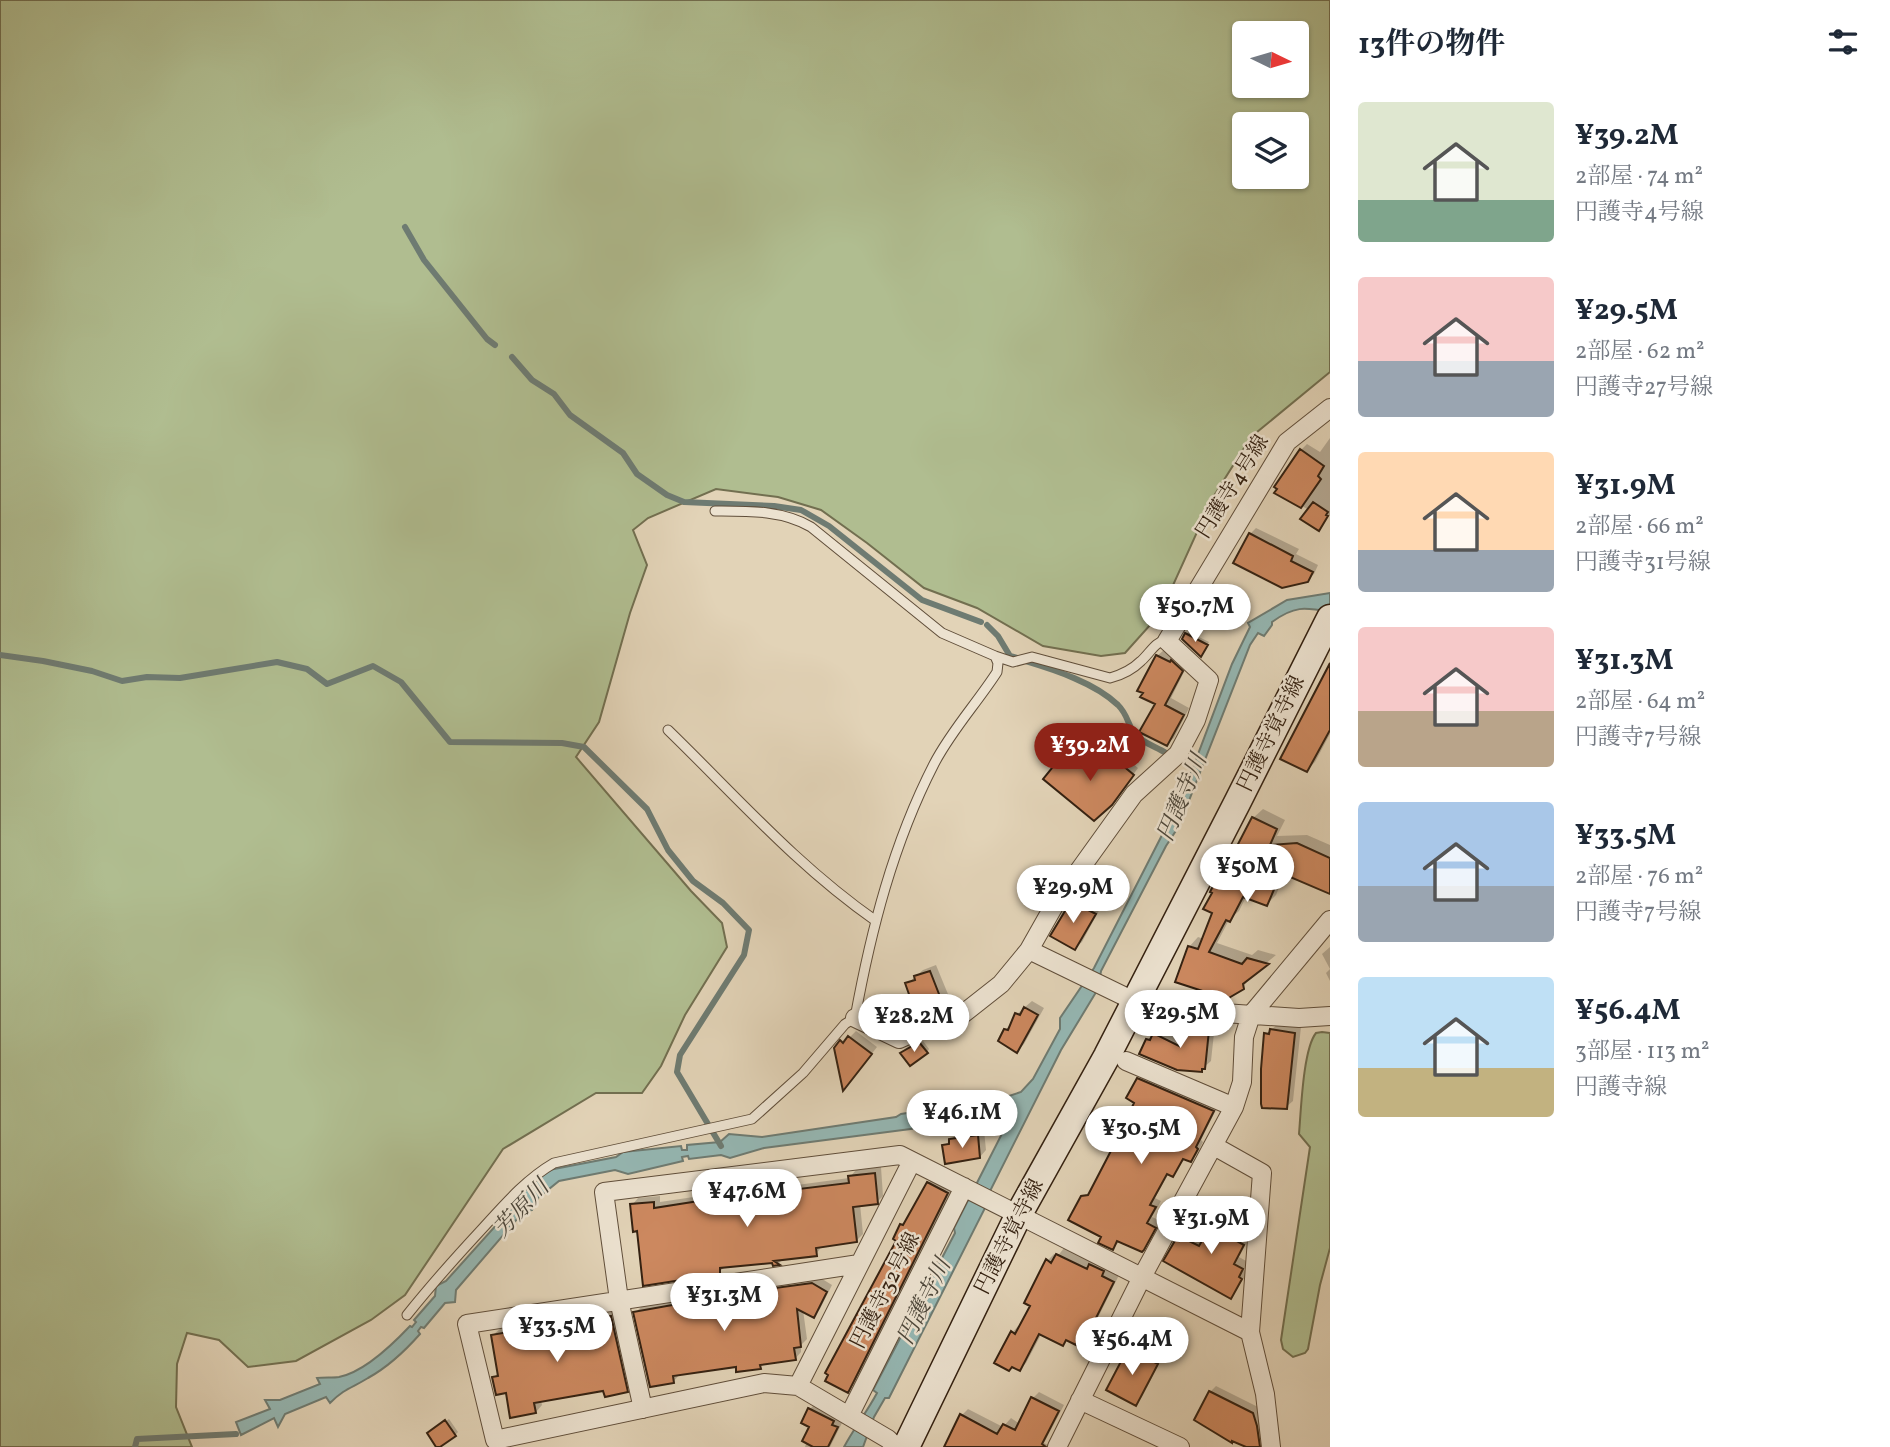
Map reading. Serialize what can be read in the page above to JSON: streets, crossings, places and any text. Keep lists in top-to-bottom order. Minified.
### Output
{"streets":{"street":["円護寺4号線","円護寺覚寺線","円護寺32号線"]},"water":["円護寺川","芳原川"],"north":"right","page":{"heading":"13件の物件","list":[{"name":"¥39.2M","note":"2部屋 · 74 m² · 円護寺4号線"},{"name":"¥29.5M","note":"2部屋 · 62 m² · 円護寺27号線"},{"name":"¥31.9M","note":"2部屋 · 66 m² · 円護寺31号線"},{"name":"¥31.3M","note":"2部屋 · 64 m² · 円護寺7号線"},{"name":"¥33.5M","note":"2部屋 · 76 m² · 円護寺7号線"},{"name":"¥56.4M","note":"3部屋 · 113 m² · 円護寺線"}],"price":["¥50.7M","¥39.2M","¥50M","¥29.9M","¥29.5M","¥28.2M","¥46.1M","¥30.5M","¥47.6M","¥31.9M","¥31.3M","¥33.5M","¥56.4M"]}}
